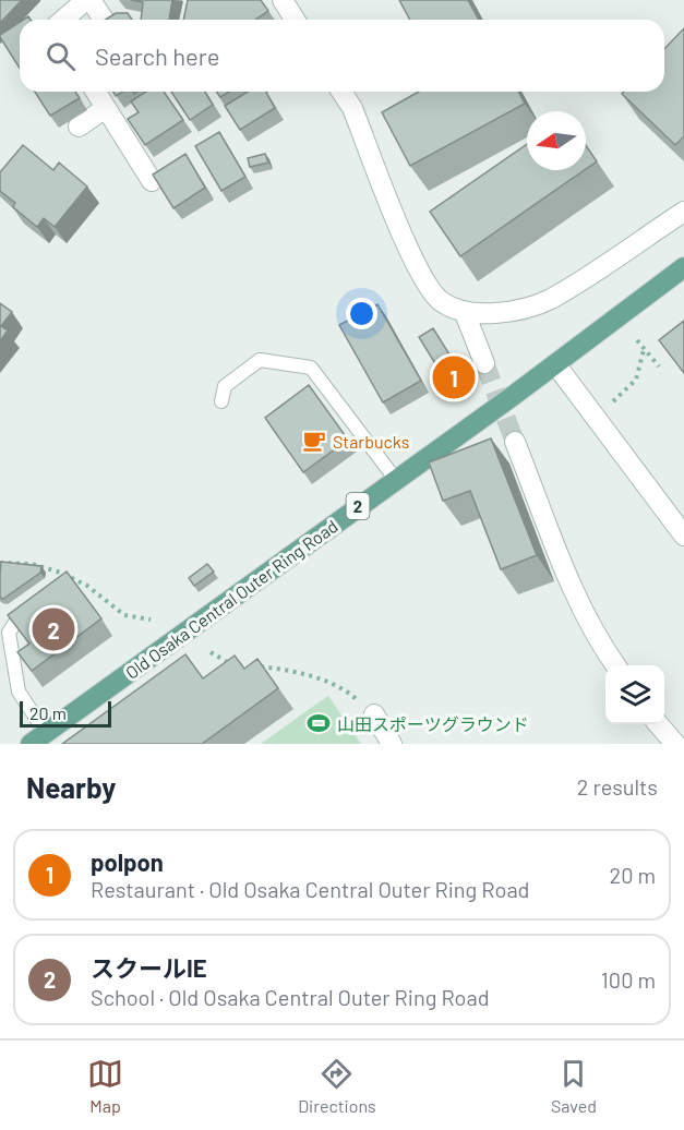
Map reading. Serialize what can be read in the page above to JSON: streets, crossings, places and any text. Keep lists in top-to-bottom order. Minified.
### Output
{"streets":{"main road":["2","Old Osaka Central Outer Ring Road"]},"places":{"cafe":["Starbucks"],"sports":["山田スポーツグラウンド"]},"scale_bar":"20 m","north":"left","page":{"search":"Search here","pins":["1","2"],"scale":"20 m","heading":["Nearby","2 results"],"list":[{"mark":"1","name":"polpon","note":"Restaurant · Old Osaka Central Outer Ring Road","value":"20 m"},{"mark":"2","name":"スクールIE","note":"School · Old Osaka Central Outer Ring Road","value":"100 m"}],"nav":["Map","Directions","Saved"]}}
